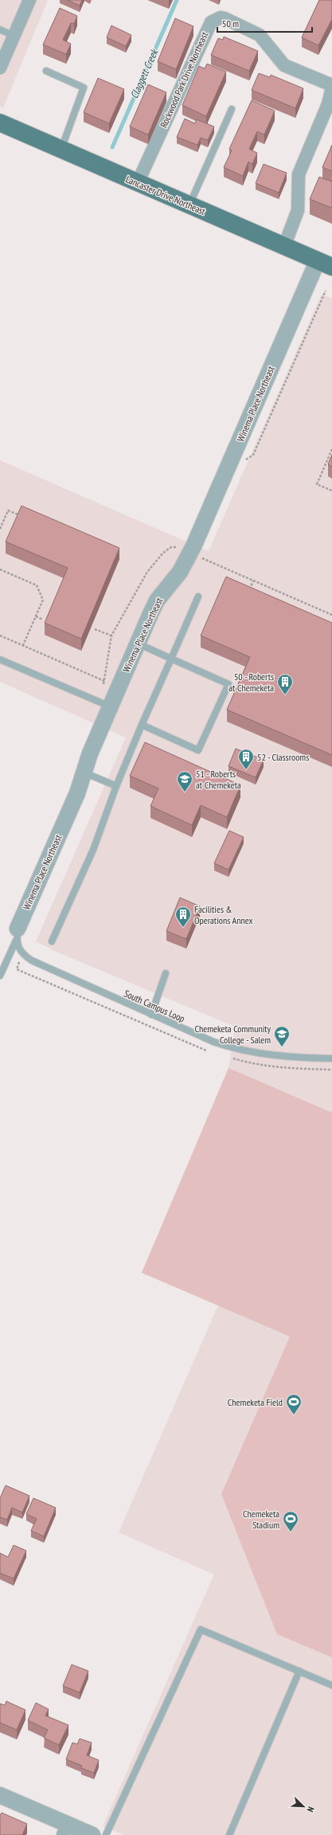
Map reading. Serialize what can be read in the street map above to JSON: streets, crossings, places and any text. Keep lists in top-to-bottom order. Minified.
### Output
{"streets":{"main road":["Lancaster Drive Northeast"],"street":["Rockwood Park Drive Northeast","Winema Place Northeast"],"lane":["South Campus Loop"]},"crossings":[["Rockwood Park Drive Northeast","Lancaster Drive Northeast"],["Lancaster Drive Northeast","Winema Place Northeast"]],"water":["Claggett Creek"],"places":{"building":["50 - Roberts at Chemeketa","52 - Classrooms","Facilities & Operations Annex"],"school or university":["51 - Roberts at Chemeketa","Chemeketa Community College - Salem"],"sports":["Chemeketa Field","Chemeketa Stadium"]},"scale_bar":"50 m","north":"bottom right"}
